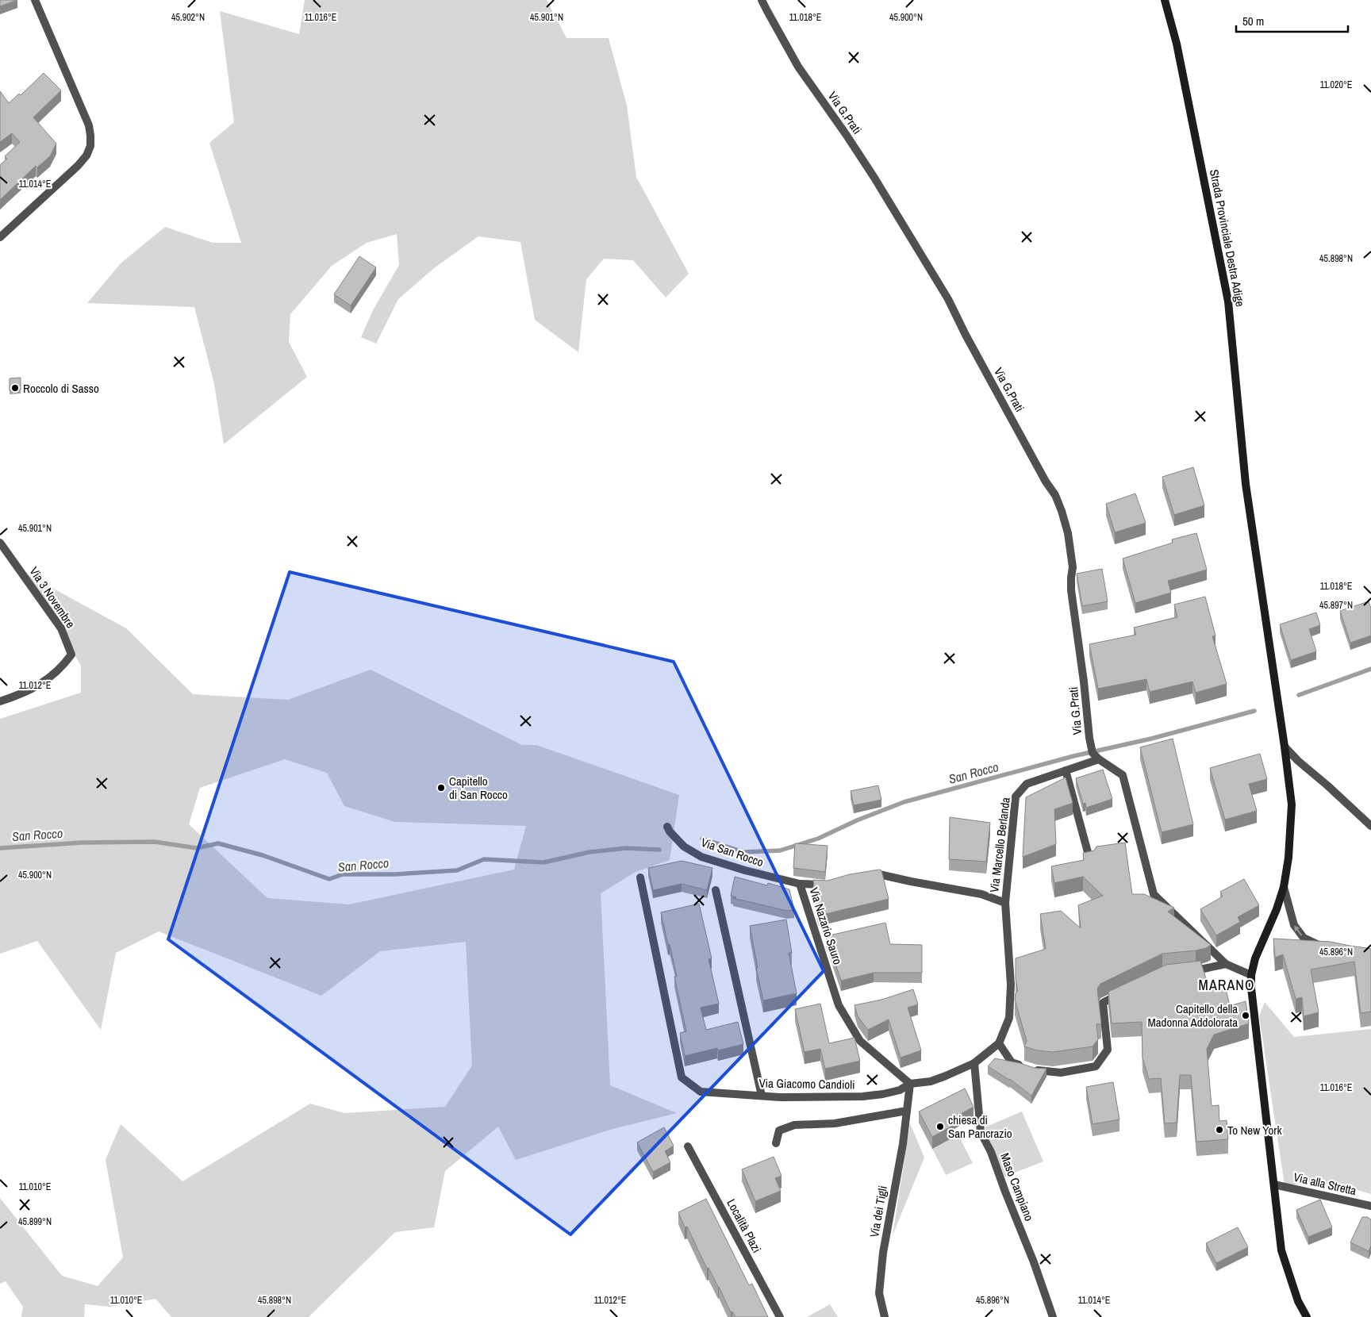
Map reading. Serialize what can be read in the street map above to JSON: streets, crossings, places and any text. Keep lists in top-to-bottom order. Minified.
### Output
{"streets":{"main road":["Strada Provinciale Destra Adige"],"street":["Via G.Prati","Via 3 Novembre","Via Marcello Berlanda","Via San Rocco","Via Nazario Sauro","Via Giacomo Candioli","Via alla Stretta","Maso Campiano","Via dei Tigli","Località Plazi"]},"crossings":[["Via G.Prati","Via Marcello Berlanda"],["Strada Provinciale Destra Adige","Via alla Stretta"],["Via Marcello Berlanda","Maso Campiano"],["Via San Rocco","Via Nazario Sauro"],["Via Nazario Sauro","Via Giacomo Candioli"]],"districts":["MARANO"],"water":["San Rocco"],"places":["Roccolo di Sasso","Capitello di San Rocco","Capitello della Madonna Addolorata","chiesa di San Pancrazio","To New York"],"scale_bar":"50 m","coordinates":["45.902°N","45.901°N","45.900°N","11.016°E","11.018°E","11.020°E","11.014°E","45.898°N","45.897°N","11.012°E","45.896°N","11.010°E","45.899°N"]}
